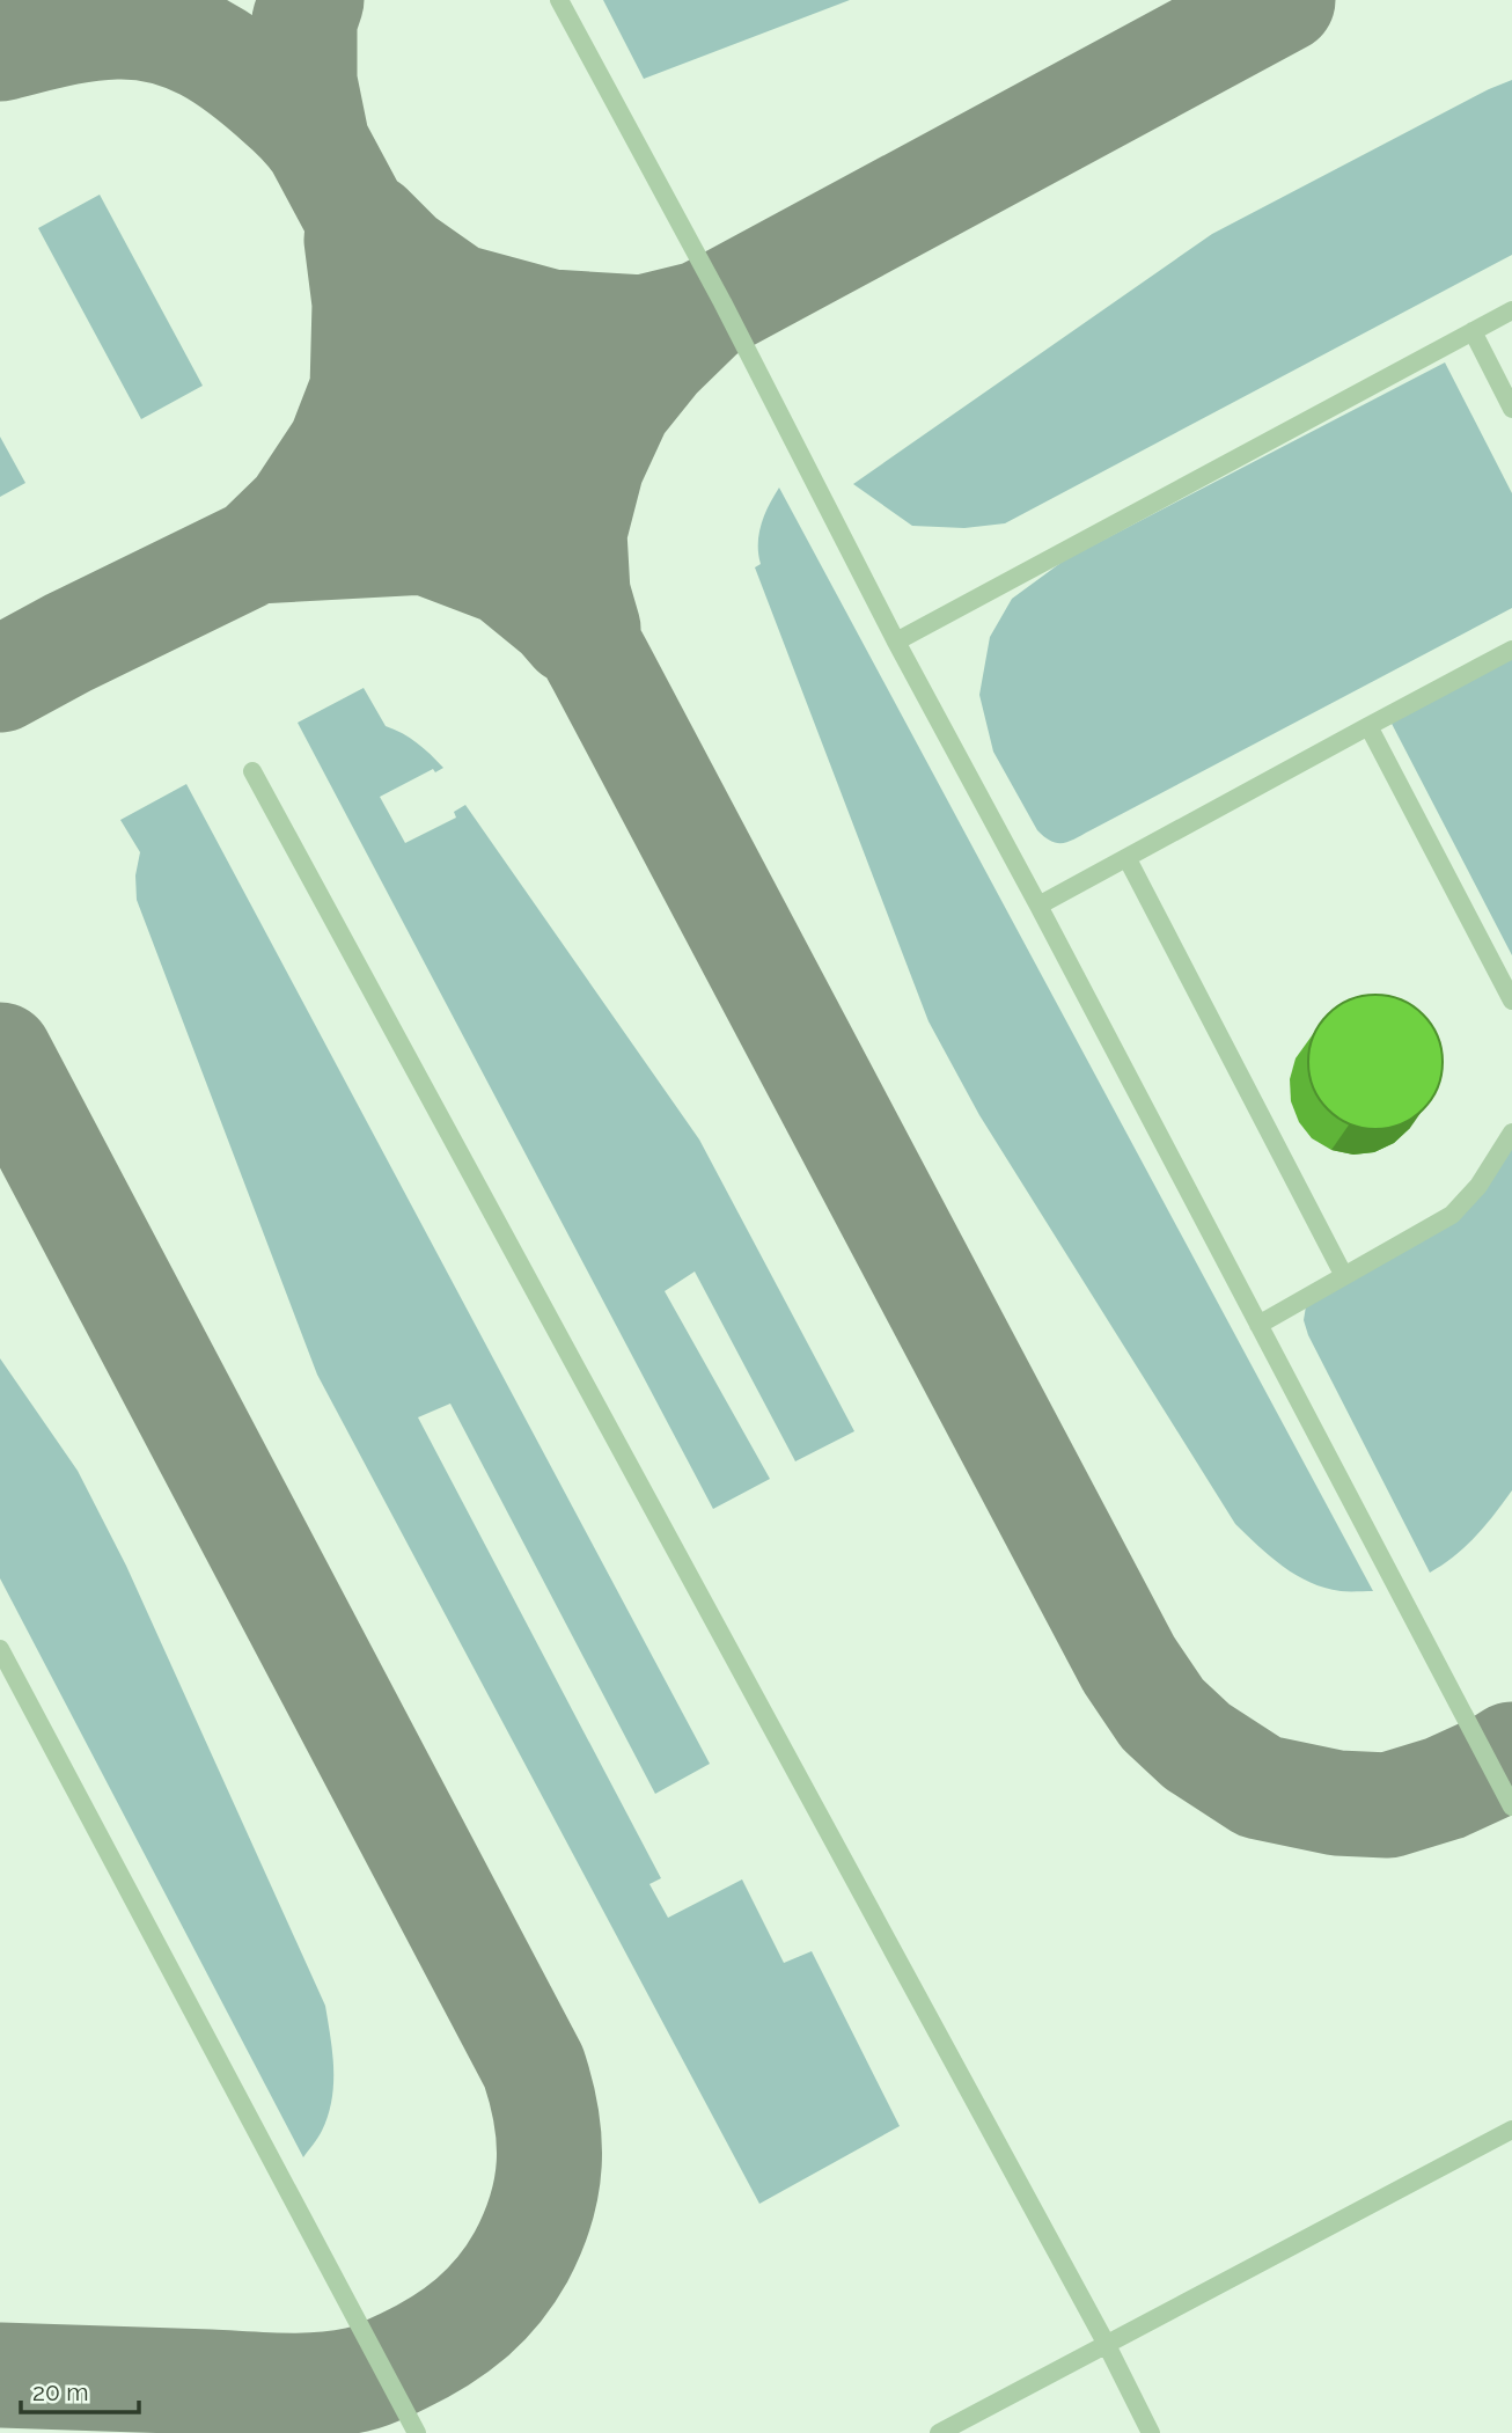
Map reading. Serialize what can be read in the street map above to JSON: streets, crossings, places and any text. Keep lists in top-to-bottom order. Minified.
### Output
{"scale_bar":"20 m"}
